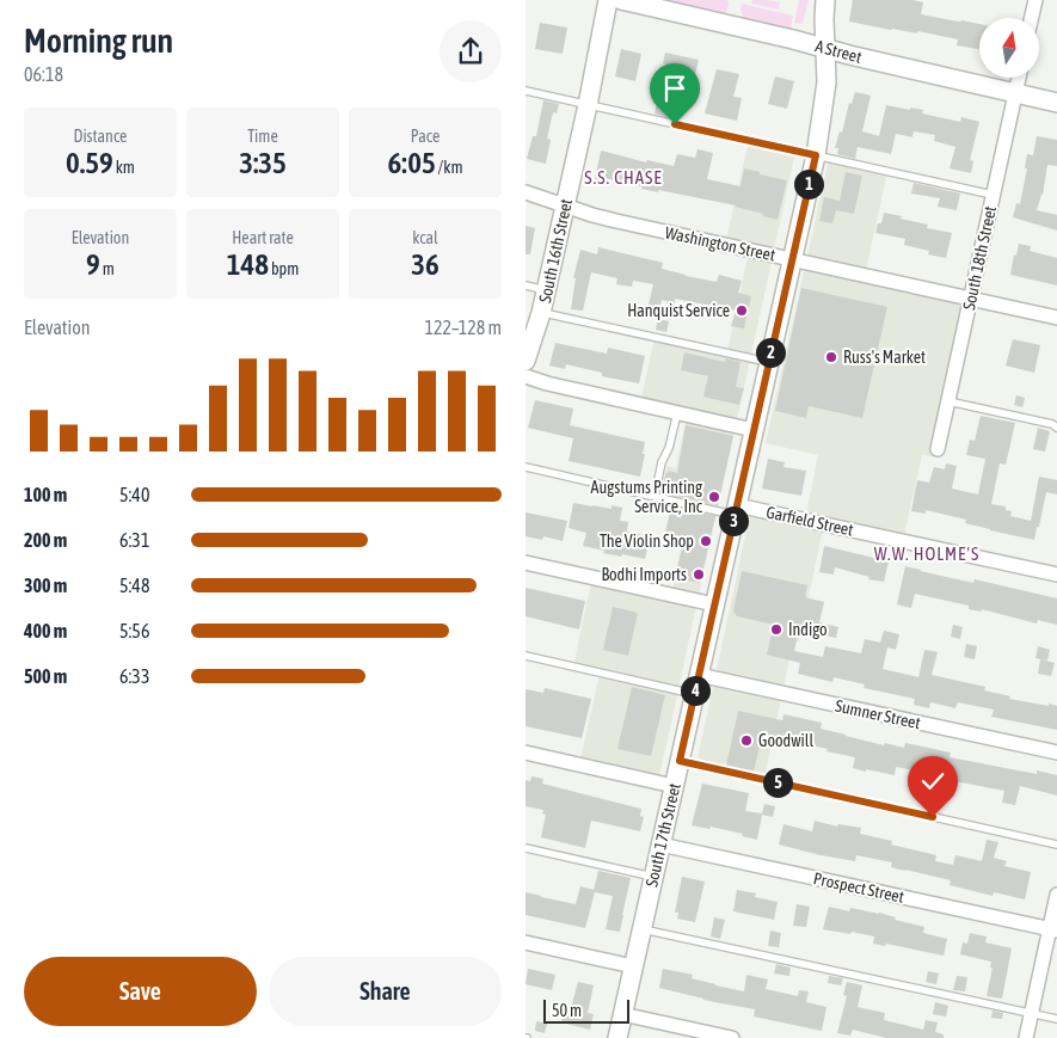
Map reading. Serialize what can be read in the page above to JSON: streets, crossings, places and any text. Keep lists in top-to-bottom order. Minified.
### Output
{"streets":{"main road":["A Street","South 16th Street","South 17th Street"],"street":["Washington Street","South 18th Street","Garfield Street","Sumner Street","Prospect Street"]},"crossings":[["A Street","South 18th Street"],["A Street","South 17th Street"],["Washington Street","South 16th Street"],["Washington Street","South 18th Street"],["Washington Street","South 17th Street"],["Garfield Street","South 17th Street"],["Sumner Street","South 17th Street"],["South 17th Street","Prospect Street"]],"districts":["S.S. CHASE","W.W. HOLME'S"],"places":["Hanquist Service","Russ's Market","Augstums Printing Service, Inc","The Violin Shop","Bodhi Imports","Indigo","Goodwill"],"scale_bar":"50 m","north":"top","page":{"heading":["Morning run","06:18"],"stats":[["Distance","0.59 km"],["Time","3:35"],["Pace","6:05 /km"],["Elevation","9 m"],["Heart rate","148 bpm"],["kcal","36"]],"pins":["1","2","3","4","5"],"chart":["Elevation","122–128 m"],"list":[{"name":"100 m","note":"5:40"},{"name":"200 m","note":"6:31"},{"name":"300 m","note":"5:48"},{"name":"400 m","note":"5:56"},{"name":"500 m","note":"6:33"}],"buttons":["Save","Share"],"scale":"50 m"}}
